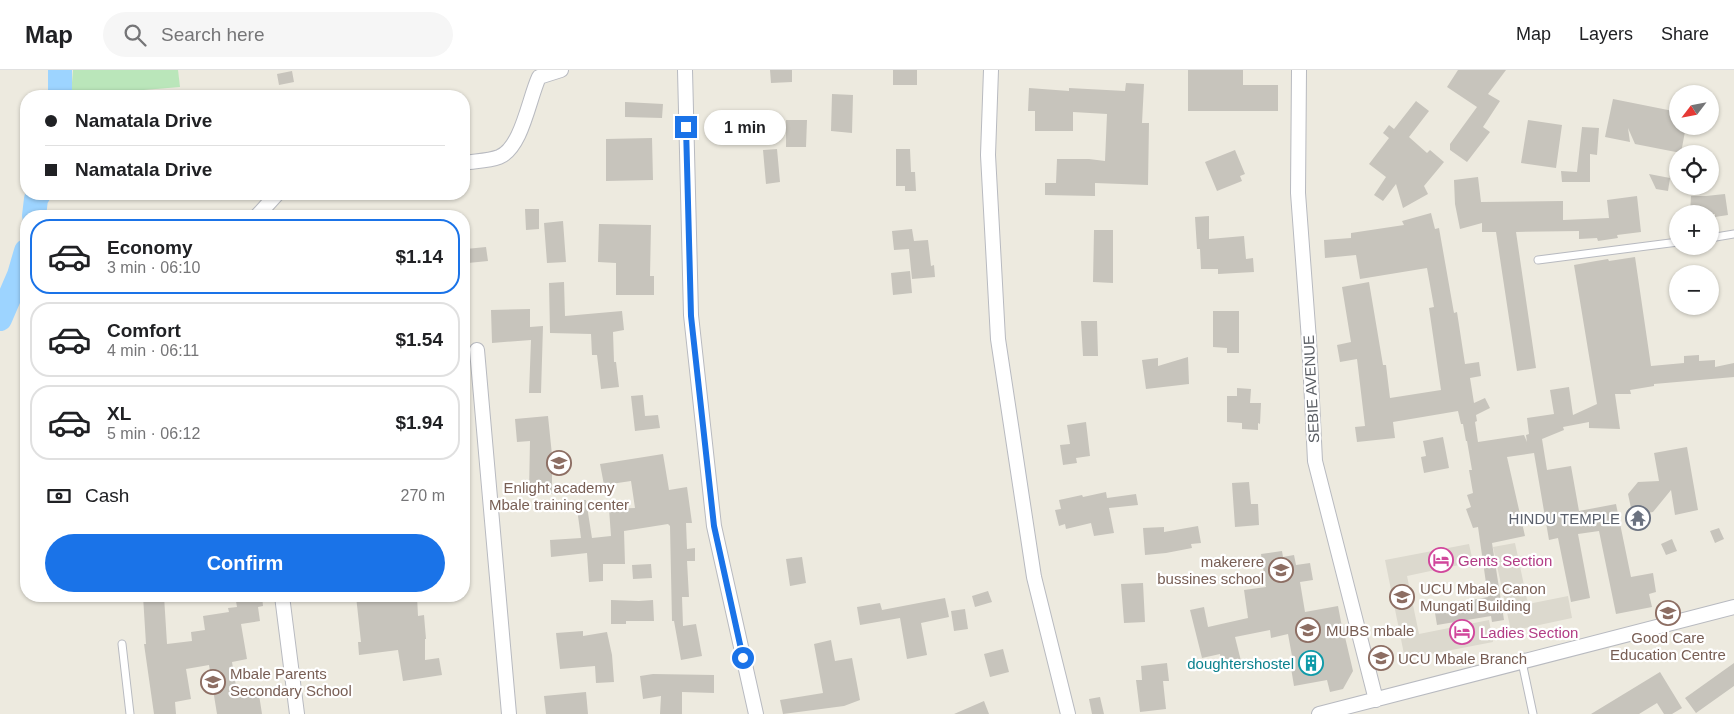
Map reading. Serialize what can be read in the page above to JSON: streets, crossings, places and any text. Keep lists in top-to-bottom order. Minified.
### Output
{"streets":{"street":["SEBIE AVENUE"]},"places":{"school or university":["Enlight academy Mbale training center","makerere bussines school","UCU Mbale Canon Mungati Building","Good Care Education Centre","MUBS mbale","UCU Mbale Branch","Mbale Parents Secondary School"],"temple":["HINDU TEMPLE"],"hotel":["Gents Section","Ladies Section"],"building":["doughtershostel"]},"north":"bottom left","page":{"header":"Map","search":"Search here","nav":["Map","Layers","Share"],"map_buttons":["+","−"],"banner":["Namatala Drive","Namatala Drive"],"bubble":"1 min","list":[{"name":"Economy","note":"3 min · 06:10","value":"$1.14"},{"name":"Comfort","note":"4 min · 06:11","value":"$1.54"},{"name":"XL","note":"5 min · 06:12","value":"$1.94"}],"pay":["Cash","270 m"],"buttons":"Confirm"}}
